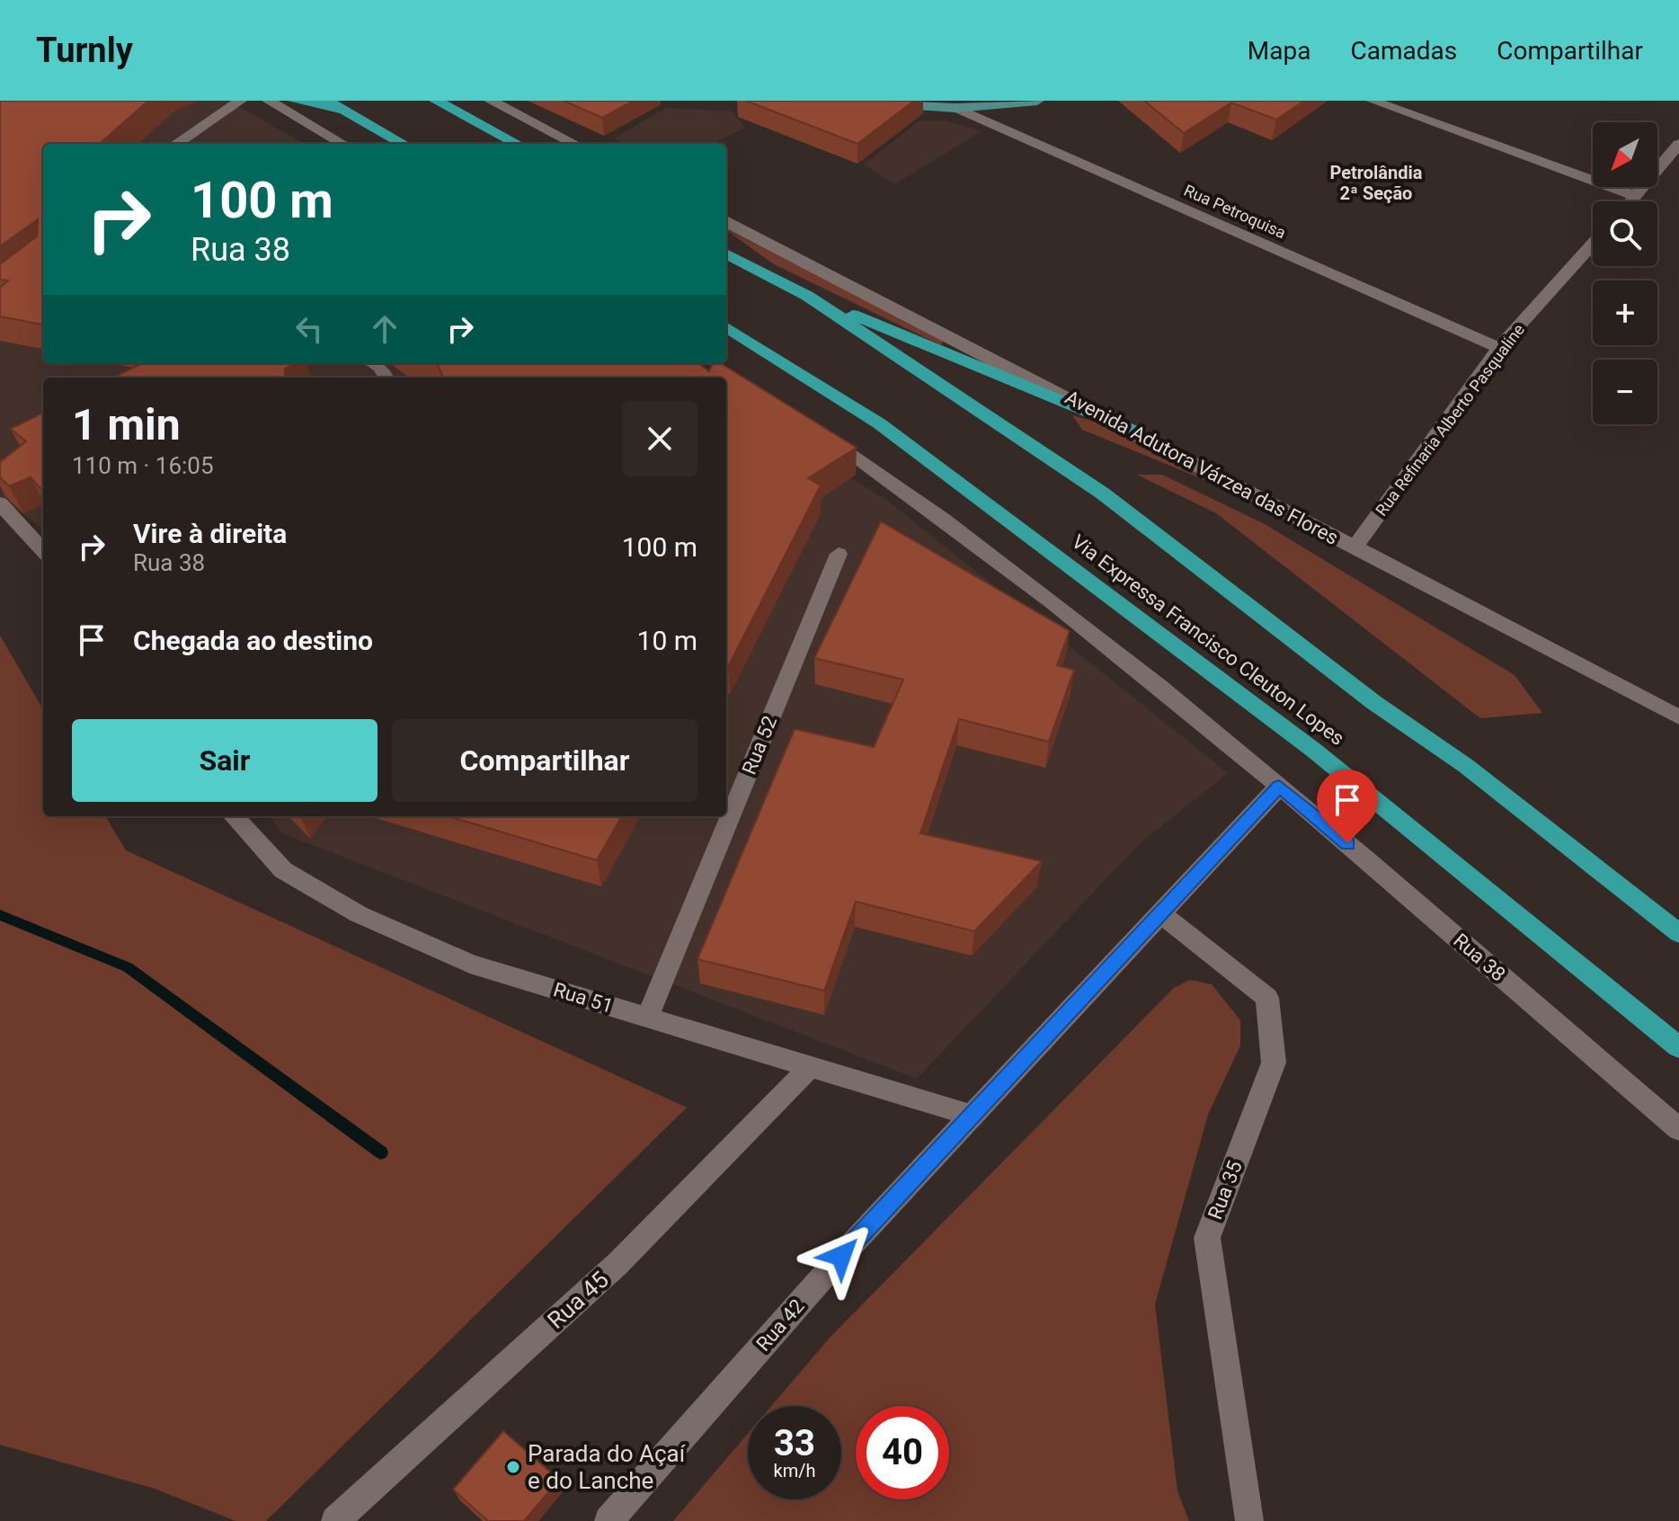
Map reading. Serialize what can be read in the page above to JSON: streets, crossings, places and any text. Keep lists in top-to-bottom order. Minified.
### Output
{"streets":{"highway":["Via Expressa Francisco Cleuton Lopes"],"street":["Rua Petroquisa","Rua Refinaria Alberto Pasqualine","Avenida Adutora Várzea das Flores","Rua 52","Rua 38","Rua 51","Rua 35","Rua 45","Rua 42"]},"crossings":[["Rua Petroquisa","Rua Refinaria Alberto Pasqualine"],["Rua Refinaria Alberto Pasqualine","Avenida Adutora Várzea das Flores"],["Rua 52","Rua 51"],["Rua 38","Rua 42"],["Rua 51","Rua 45"],["Rua 51","Rua 42"],["Rua 35","Rua 42"]],"districts":["Petrolândia 2ª Seção"],"places":["Parada do Açaí e do Lanche"],"north":"bottom left","page":{"header":"Turnly","nav":["Mapa","Camadas","Compartilhar"],"map_buttons":["+","−"],"turn":["100 m","Rua 38"],"heading":["1 min","110 m · 16:05"],"list":[{"name":"Vire à direita","note":"Rua 38","value":"100 m"},{"name":"Chegada ao destino","value":"10 m"}],"buttons":["Sair","Compartilhar"],"speed":"33 km/h","limit":"40"}}
